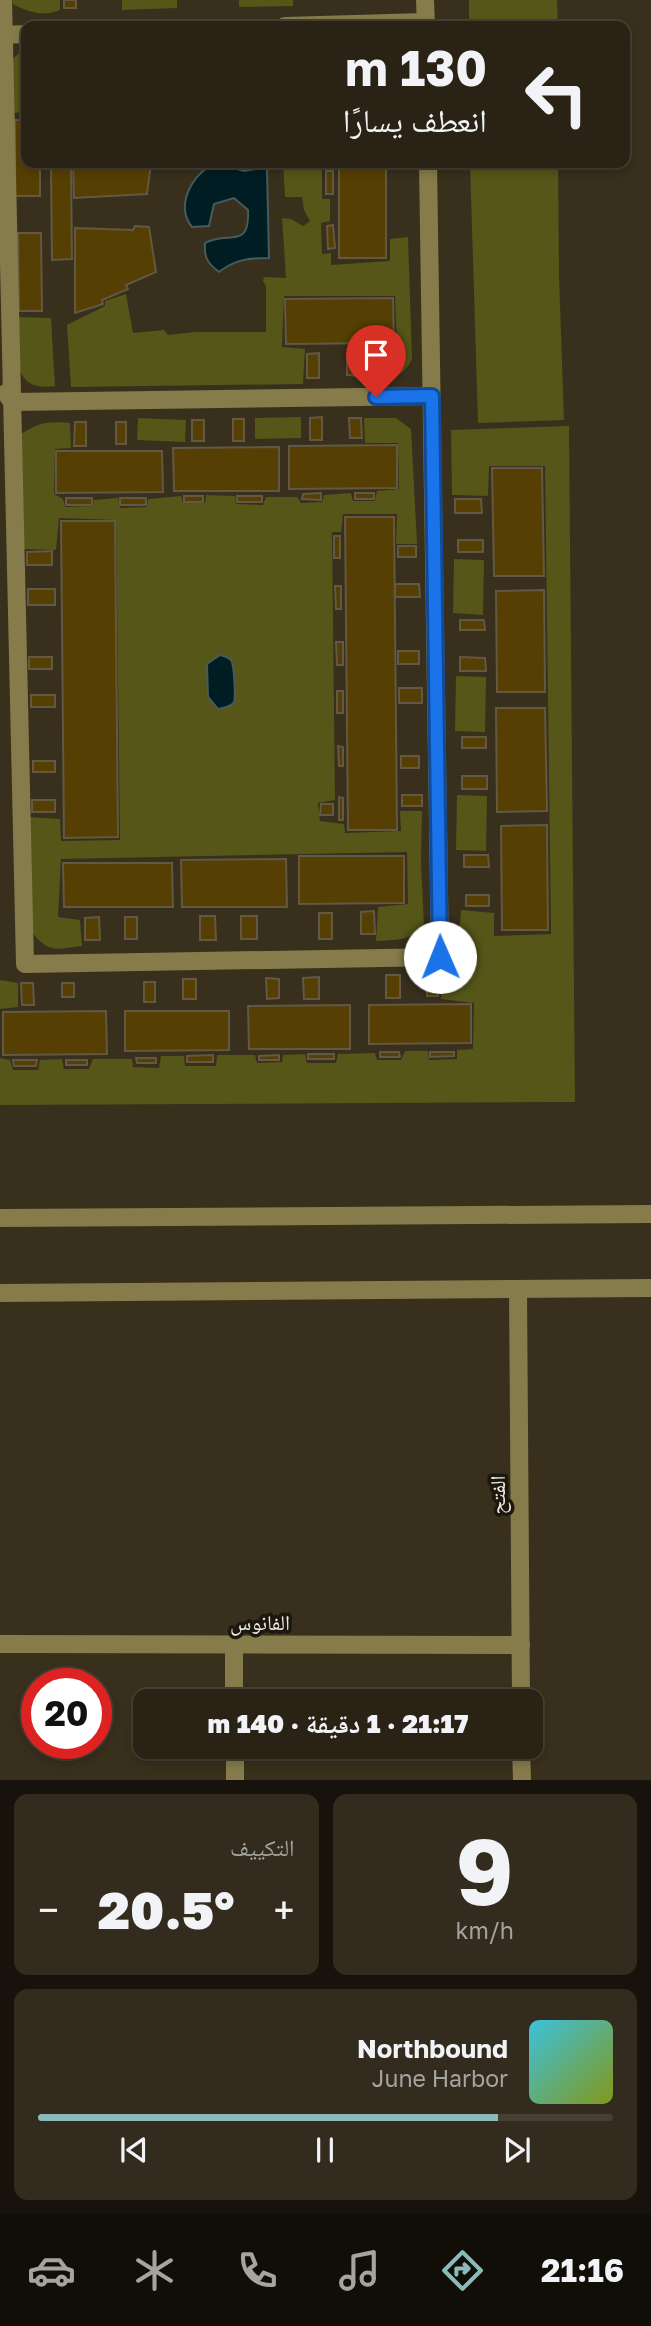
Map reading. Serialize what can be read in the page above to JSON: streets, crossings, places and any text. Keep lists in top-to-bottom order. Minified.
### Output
{"streets":{"street":["الفتح","الفانوس"]},"crossings":[["الفتح","الفانوس"]],"page":{"turn":["130 m","انعطف يسارًا"],"limit":"20","trip":"21:17 · 1 دقيقة · 140 m","tile":[["9","km/h"],"التكييف"],"heat":["−","20.5°","+"],"song":["Northbound","June Harbor"],"tabs":"21:16"}}
